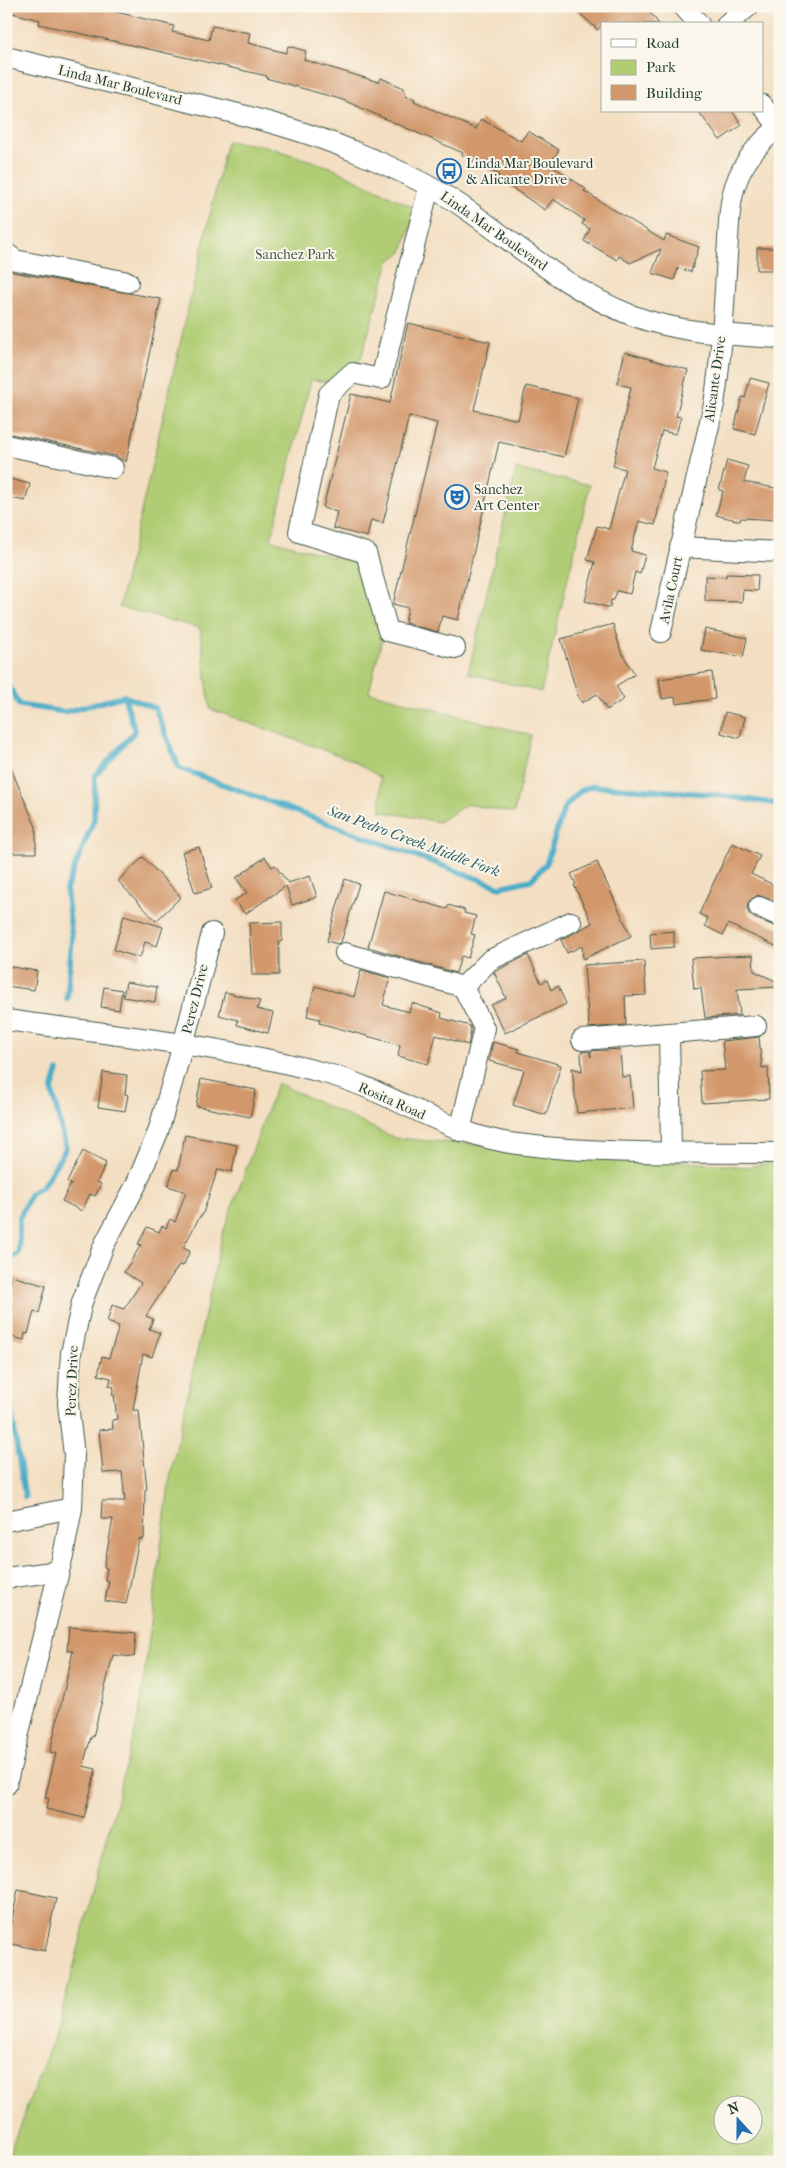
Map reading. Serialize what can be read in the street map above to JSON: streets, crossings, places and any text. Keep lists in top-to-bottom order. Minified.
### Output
{"streets":{"street":["Linda Mar Boulevard","Alicante Drive","Avila Court","Perez Drive","Rosita Road"]},"crossings":[["Linda Mar Boulevard","Alicante Drive"],["Alicante Drive","Avila Court"],["Perez Drive","Rosita Road"]],"water":["San Pedro Creek Middle Fork"],"parks":["Sanchez Park"],"places":{"bus stop":["Linda Mar Boulevard & Alicante Drive"],"theatre":["Sanchez Art Center"]},"legend":["Road","Park","Building"],"north":"top"}
